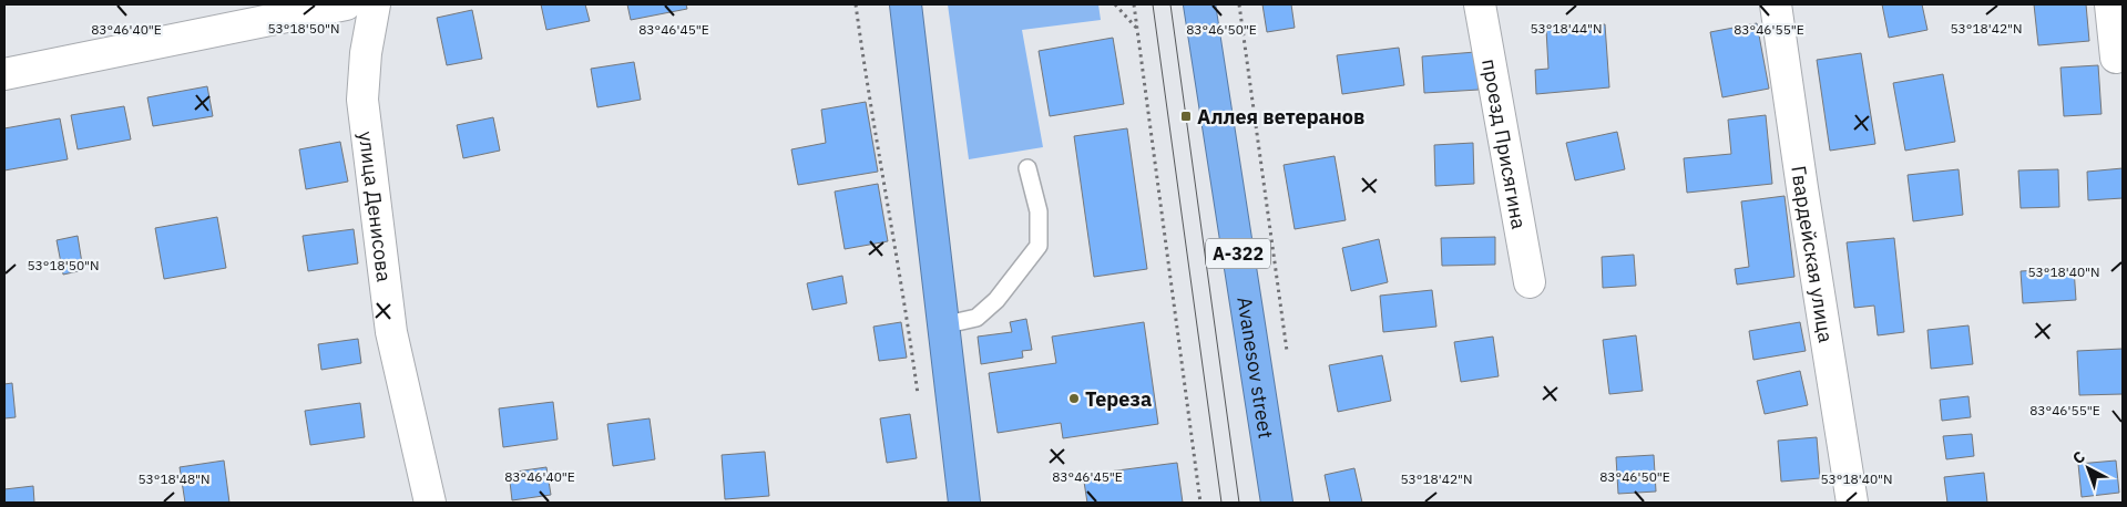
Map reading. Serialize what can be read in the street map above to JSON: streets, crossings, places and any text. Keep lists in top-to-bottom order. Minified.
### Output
{"streets":{"highway":["А-322","Avanesov street"],"street":["проезд Присягина","улица Денисова","Гвардейская улица"]},"places":{"transit":["Аллея ветеранов"],"other":["Тереза"]},"north":"top left","coordinates":["53°18'50\"N","53°18'44\"N","53°18'42\"N","83°46'40\"E","83°46'45\"E","83°46'50\"E","83°46'55\"E","53°18'40\"N","53°18'48\"N"]}
